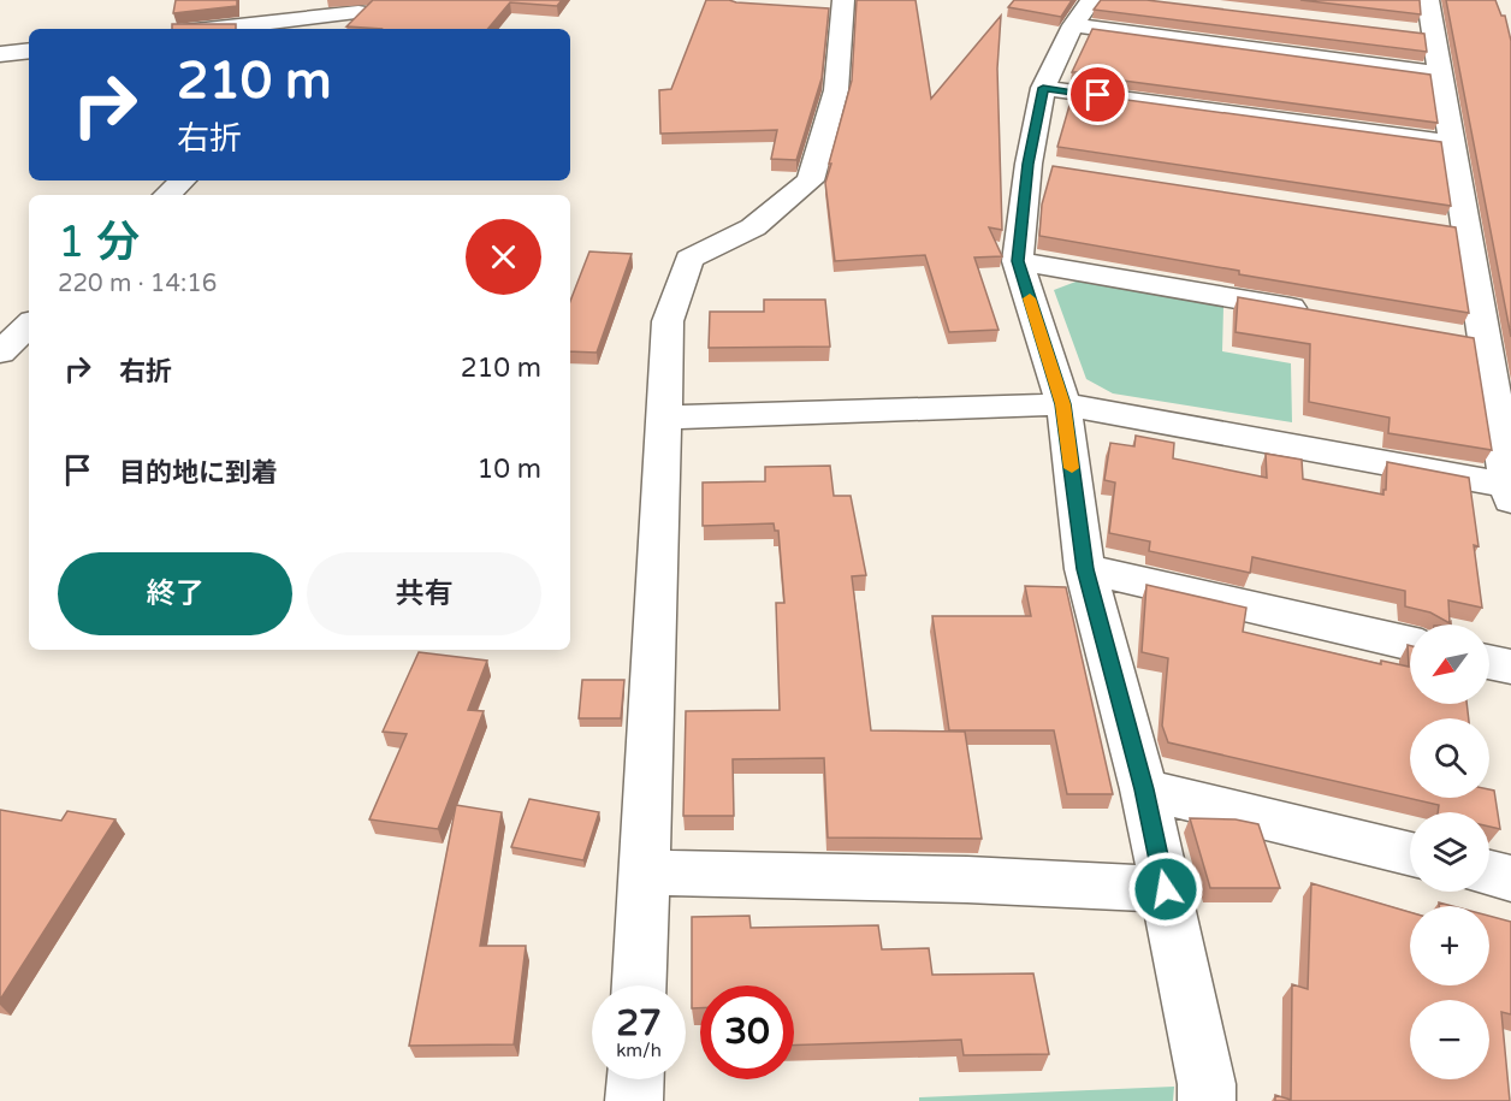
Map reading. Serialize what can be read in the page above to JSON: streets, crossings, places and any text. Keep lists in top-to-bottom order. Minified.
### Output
{"north":"bottom left","page":{"turn":["210 m","右折"],"heading":["1 分","220 m · 14:16"],"list":[{"name":"右折","value":"210 m"},{"name":"目的地に到着","value":"10 m"}],"buttons":["終了","共有"],"map_buttons":["+","−"],"speed":"27 km/h","limit":"30"}}
